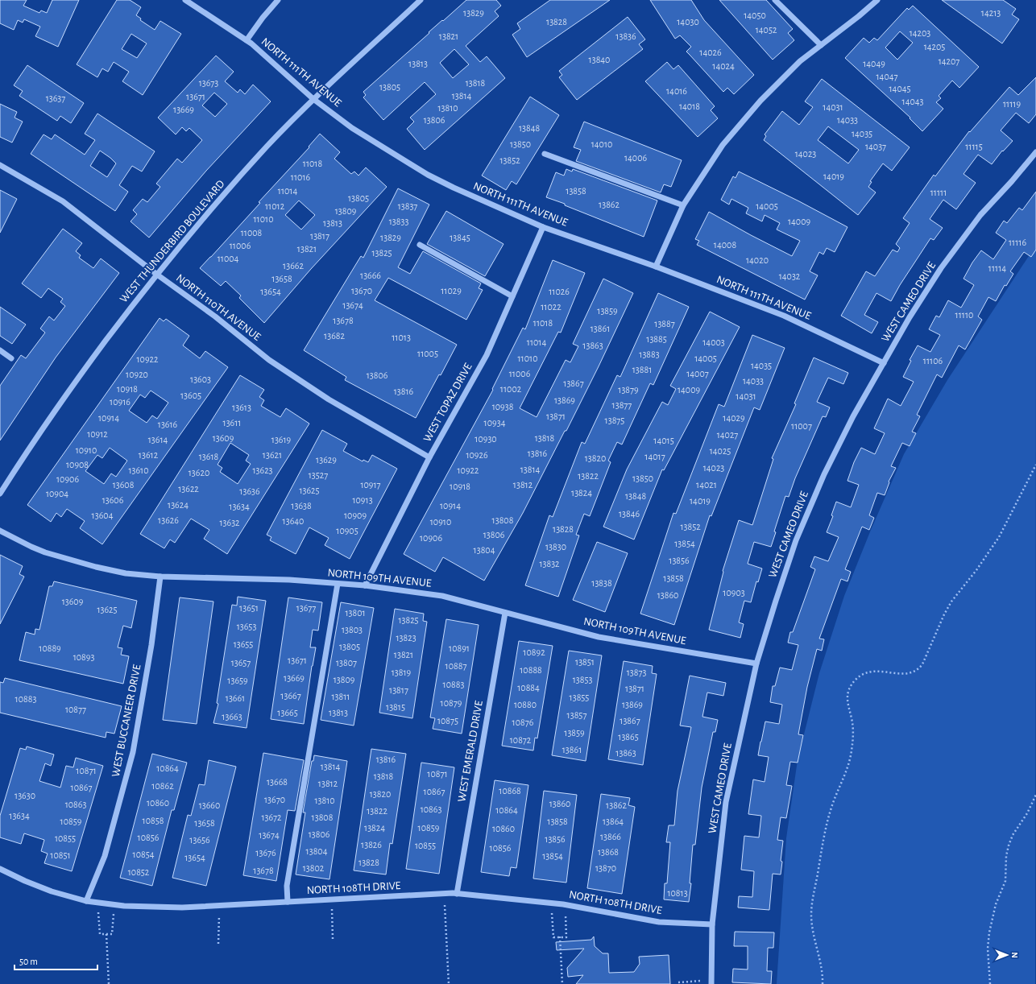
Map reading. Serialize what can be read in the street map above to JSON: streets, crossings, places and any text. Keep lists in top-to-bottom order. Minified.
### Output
{"streets":{"street":["NORTH 111TH AVENUE","WEST THUNDERBIRD BOULEVARD","WEST CAMEO DRIVE","NORTH 110TH AVENUE","WEST TOPAZ DRIVE","NORTH 109TH AVENUE","WEST BUCCANEER DRIVE","WEST EMERALD DRIVE","NORTH 108TH DRIVE"]},"crossings":[["NORTH 111TH AVENUE","WEST THUNDERBIRD BOULEVARD"],["NORTH 111TH AVENUE","WEST CAMEO DRIVE"],["NORTH 111TH AVENUE","WEST TOPAZ DRIVE"],["WEST THUNDERBIRD BOULEVARD","NORTH 110TH AVENUE"],["WEST CAMEO DRIVE","NORTH 109TH AVENUE"],["WEST CAMEO DRIVE","NORTH 108TH DRIVE"],["NORTH 110TH AVENUE","WEST TOPAZ DRIVE"],["WEST TOPAZ DRIVE","NORTH 109TH AVENUE"],["NORTH 109TH AVENUE","WEST BUCCANEER DRIVE"],["NORTH 109TH AVENUE","WEST EMERALD DRIVE"],["WEST BUCCANEER DRIVE","NORTH 108TH DRIVE"],["WEST EMERALD DRIVE","NORTH 108TH DRIVE"]],"house_numbers":["13829","14213","14050","13828","14030","14052","14203","13821","13836","14205","14026","13840","14207","13813","14049","14024","14047","13673","13818","13805","14045","14016","13814","13671","13637","14043","11119","14018","14031","13810","13669","13806","14033","13848","14035","13850","14010","14037","11115","14023","14006","13852","11018","14019","11016","11014","13858","11111","13805","13862","11012","13837","14005","13809","11010","13833","14009","13813","11008","13817","13829","13845","11116","14008","11006","13821","13825","11004","14020","13662","11114","13666","14032","13658","13670","11029","13654","11026","13674","11022","13859","11110","13678","11018","13887","13861","13682","11013","13885","11014","14003","13863","11005","13883","11010","14005","10922","11106","14035","13881","11006","14007","10920","13806","13603","14033","13867","10918","11002","13879","14009","13816","13605","14031","13869","10916","13877","10938","13613","13871","10914","14029","13875","13611","10934","13616","11007","10912","14027","13609","13818","10930","13614","13619","14015","10910","14025","13816","13612","13621","10926","13618","14017","13820","13629","10908","14023","13814","13610","13623","10922","13620","13527","13822","13850","10906","13608","10917","13812","14021","10918","13622","13625","13636","13824","10904","13848","13606","10913","14019","13624","13638","10914","13634","13846","13604","10909","13626","13808","13640","10910","13632","13852","13828","10905","13806","10906","13854","13830","13804","13856","13832","13858","13838","10903","13860","13609","13651","13677","13625","13801","13825","13653","13803","13823","13655","13805","10889","10891","10892","13821","10893","13671","13851","13657","13807","10887","10888","13819","13873","13669","13809","13853","13659","10883","10884","13871","13817","13667","13811","13855","13661","10883","10879","10880","13869","13815","10877","13665","13813","13857","13663","10875","13867","10876","13859","13865","10872","13861","13863","13816","13814","10864","10871","10871","13818","13668","13812","10862","10867","10868","10867","13820","13630","13670","13810","10860","13860","10863","13660","13862","10863","10864","13822","13634","13672","13808","10858","10859","13858","13864","13658","13824","10859","10860","13806","13674","13866","10856","10855","13856","13656","13826","10855","10856","13804","13868","13676","10854","10851","13854","13654","13828","13802","13870","13678","10852","10813"],"scale_bar":"50 m","north":"right"}
